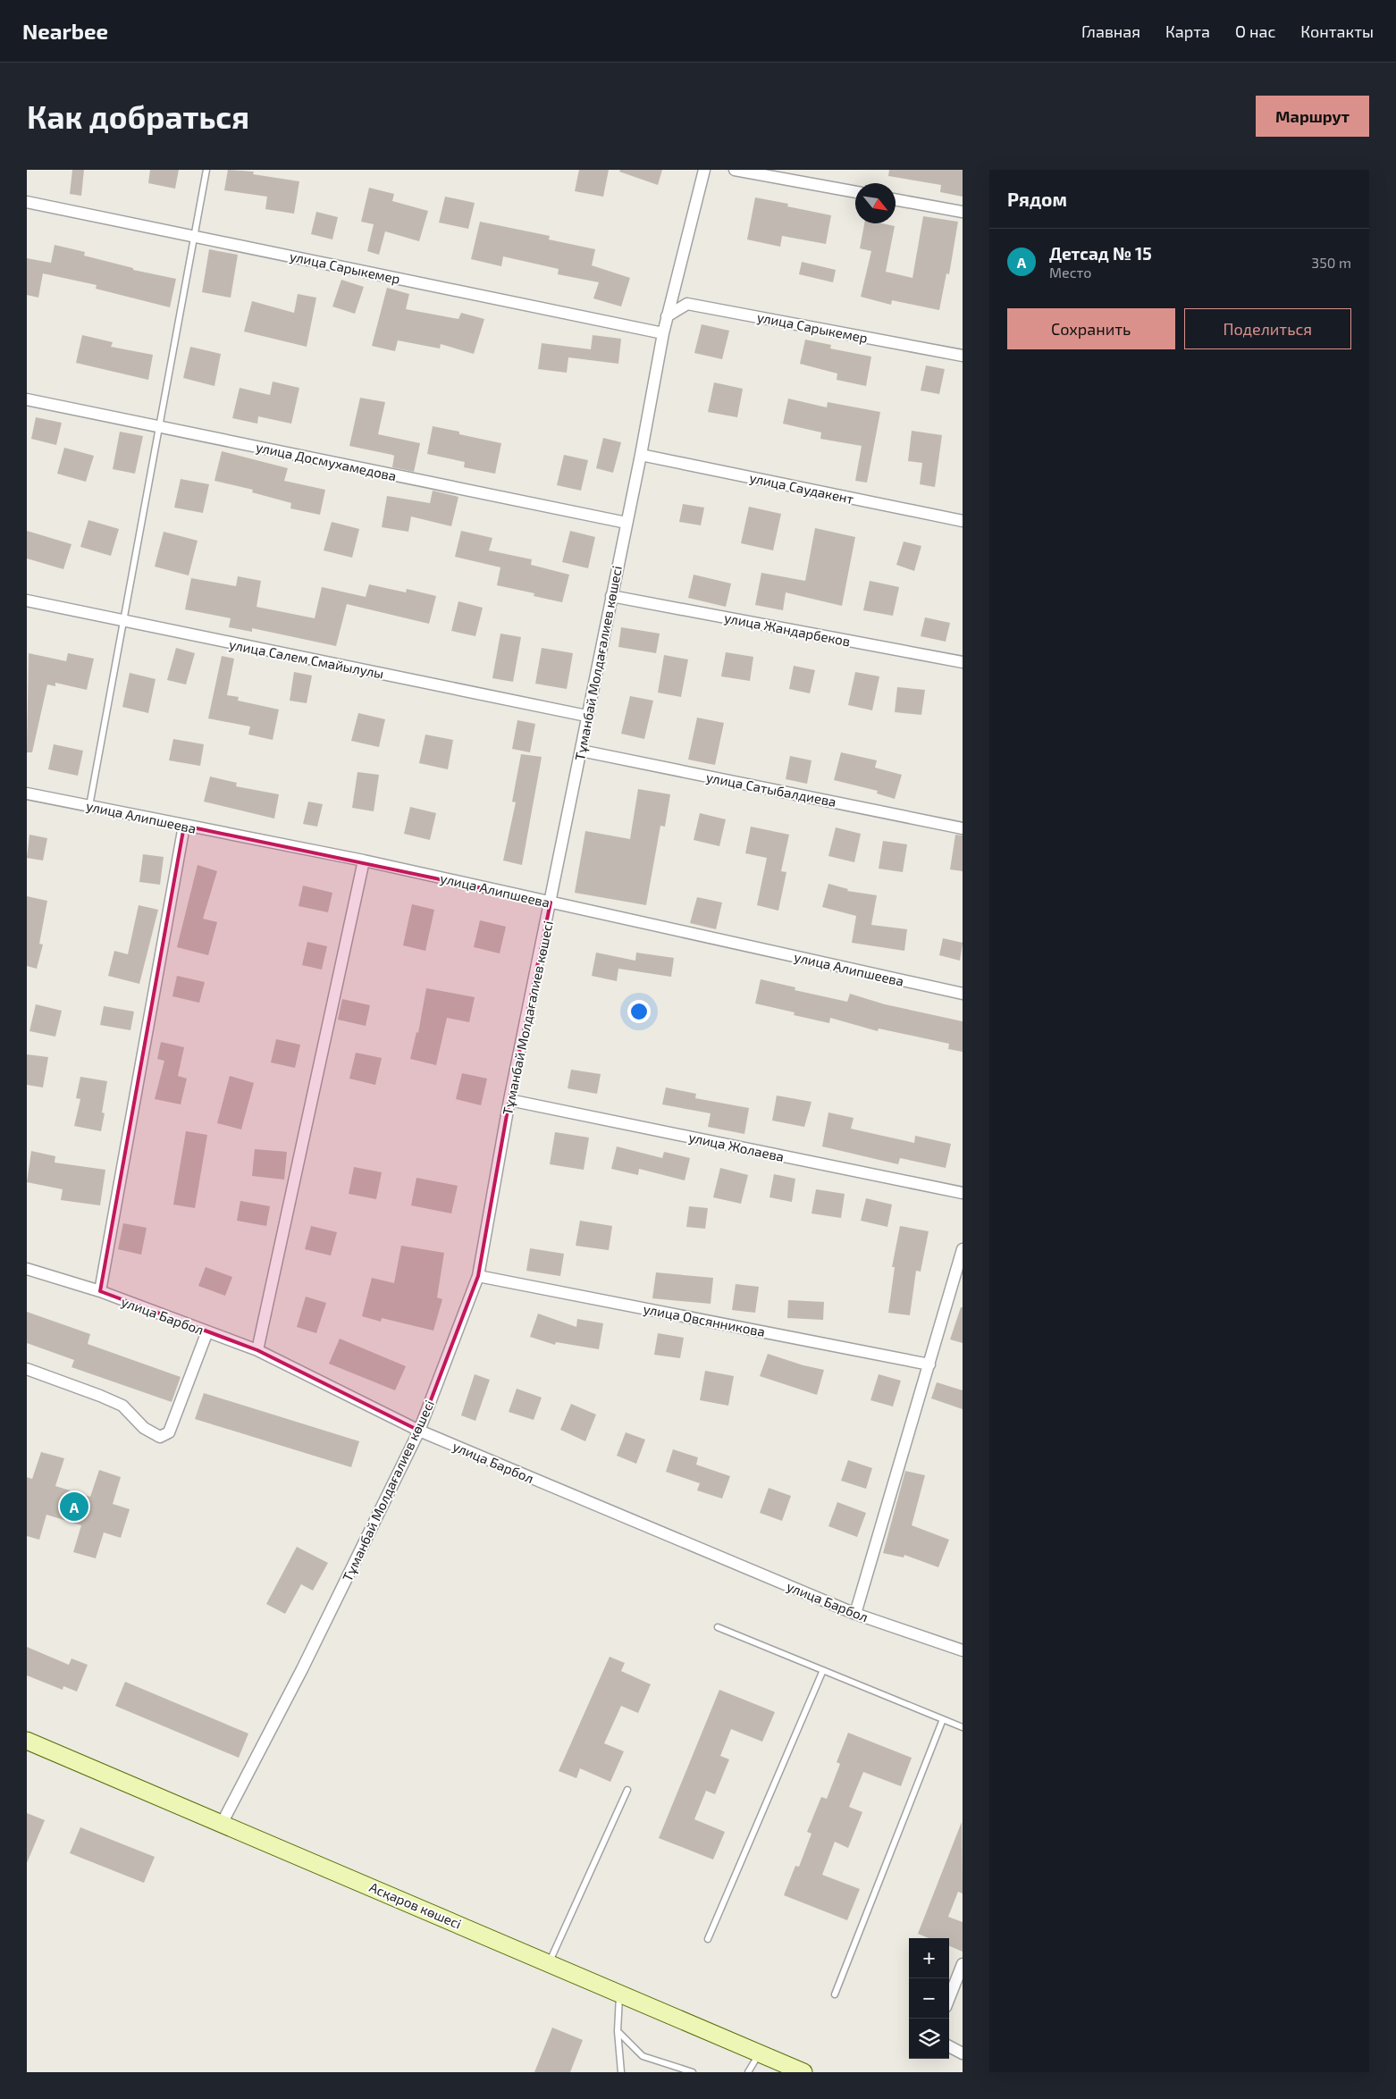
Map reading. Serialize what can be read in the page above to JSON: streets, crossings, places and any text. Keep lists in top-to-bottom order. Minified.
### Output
{"streets":{"main road":["Асқаров көшесі"],"street":["улица Сарыкемер","улица Досмухамедова","улица Саудакент","улица Жандарбеков","улица Салем Смайылулы","Тұманбай Молдағалиев көшесі","улица Сатыбалдиева","улица Алипшеева","улица Жолаева","улица Барбол","улица Овсянникова"]},"crossings":[["улица Сарыкемер","Тұманбай Молдағалиев көшесі"],["улица Досмухамедова","Тұманбай Молдағалиев көшесі"],["улица Саудакент","Тұманбай Молдағалиев көшесі"],["улица Жандарбеков","Тұманбай Молдағалиев көшесі"],["улица Салем Смайылулы","Тұманбай Молдағалиев көшесі"],["Тұманбай Молдағалиев көшесі","улица Сатыбалдиева"],["Тұманбай Молдағалиев көшесі","улица Алипшеева"],["Тұманбай Молдағалиев көшесі","улица Жолаева"],["Тұманбай Молдағалиев көшесі","улица Барбол"],["Тұманбай Молдағалиев көшесі","улица Овсянникова"],["Тұманбай Молдағалиев көшесі","Асқаров көшесі"]],"north":"bottom right","page":{"header":"Nearbee","nav":["Главная","Карта","О нас","Контакты"],"buttons":["Маршрут",["Сохранить","Поделиться"]],"title":"Как добраться","heading":"Рядом","list":[{"mark":"A","name":"Детсад № 15","note":"Место","value":"350 m"}],"pins":"A","map_buttons":["+","−"]}}
